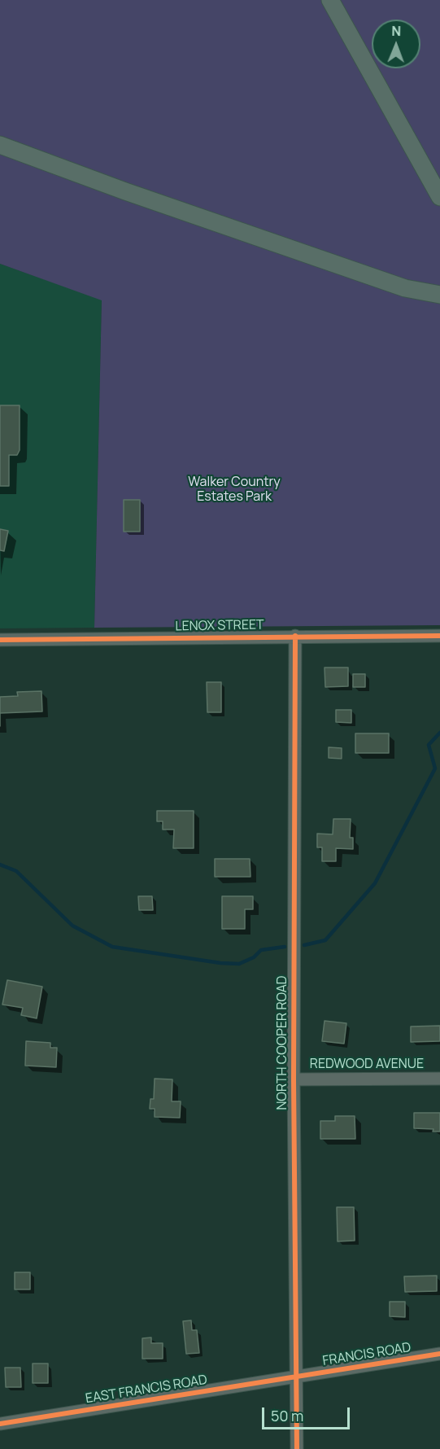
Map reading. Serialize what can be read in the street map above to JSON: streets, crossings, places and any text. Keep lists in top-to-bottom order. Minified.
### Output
{"streets":{"street":["LENOX STREET","NORTH COOPER ROAD","REDWOOD AVENUE","FRANCIS ROAD","EAST FRANCIS ROAD"]},"crossings":[["LENOX STREET","NORTH COOPER ROAD"],["NORTH COOPER ROAD","REDWOOD AVENUE"],["NORTH COOPER ROAD","FRANCIS ROAD"],["NORTH COOPER ROAD","EAST FRANCIS ROAD"],["FRANCIS ROAD","EAST FRANCIS ROAD"]],"parks":["Walker Country Estates Park"],"scale_bar":"50 m","north":"top"}
